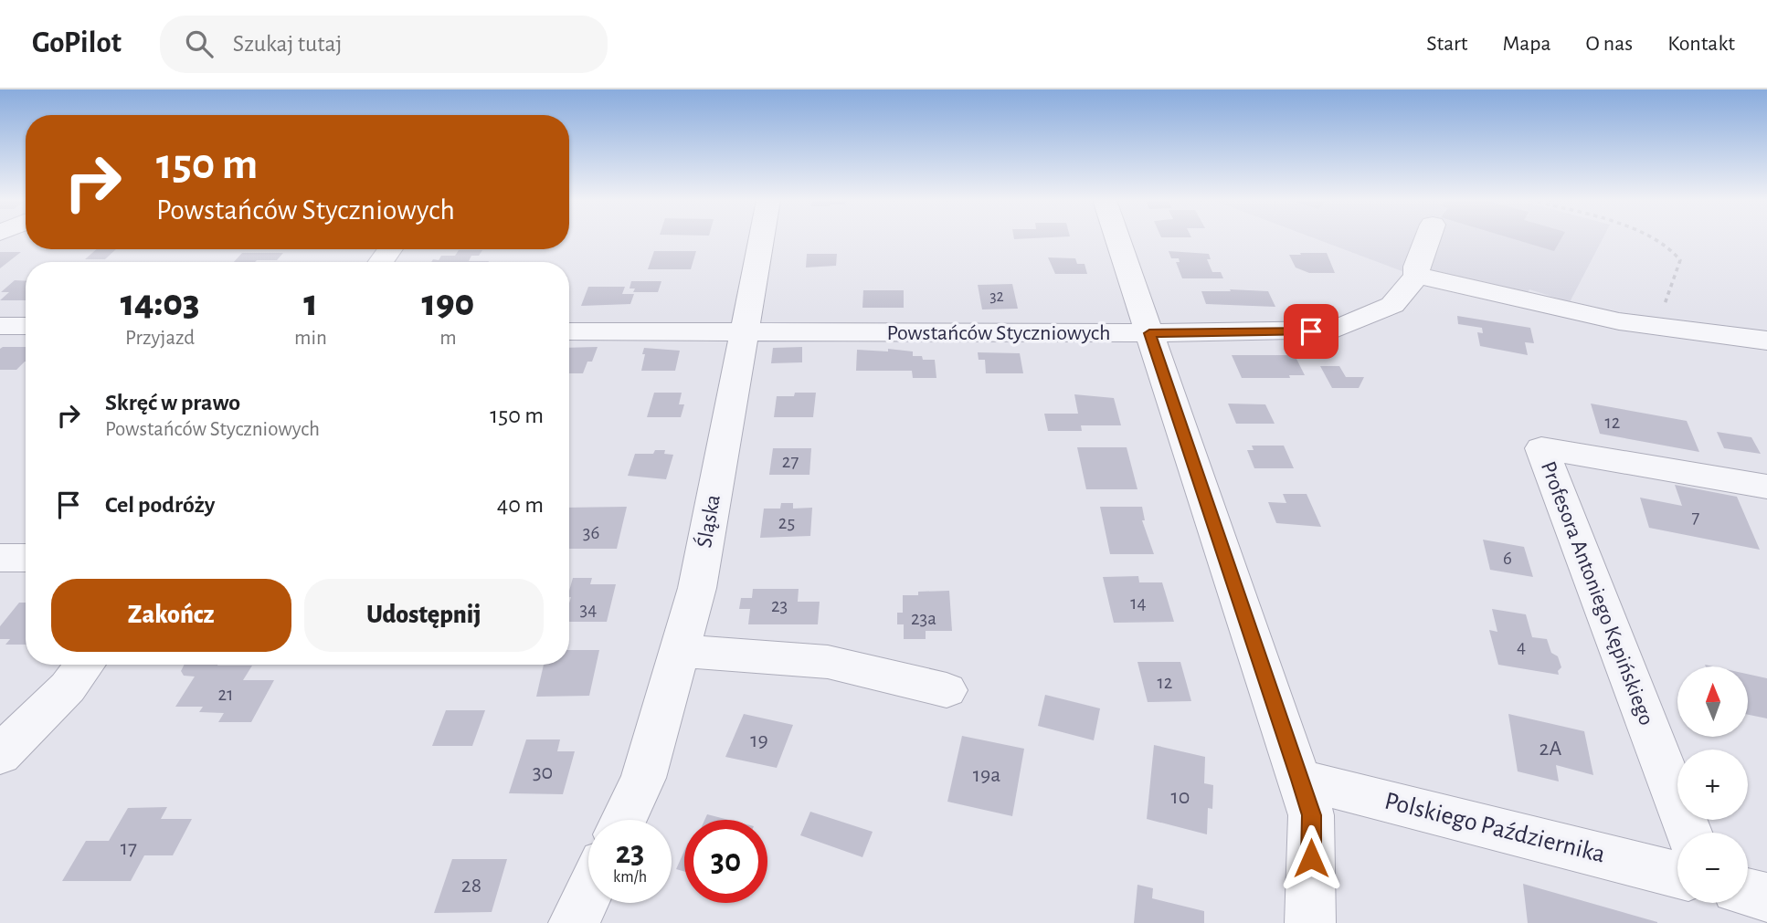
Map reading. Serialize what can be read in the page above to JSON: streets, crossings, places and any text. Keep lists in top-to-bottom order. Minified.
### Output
{"streets":{"street":["Powstańców Styczniowych","Śląska","Profesora Antoniego Kępińskiego","Polskiego Października"]},"crossings":[["Powstańców Styczniowych","Śląska"]],"house_numbers":["32","12","27","7","25","36","6","14","23","34","23a","4","12","21","19","2A","30","19a","10","17","28"],"north":"top","page":{"header":"GoPilot","search":"Szukaj tutaj","nav":["Start","Mapa","O nas","Kontakt"],"turn":["150 m","Powstańców Styczniowych"],"eta":["14:03","Przyjazd","1","min","190","m"],"list":[{"name":"Skręć w prawo","note":"Powstańców Styczniowych","value":"150 m"},{"name":"Cel podróży","value":"40 m"}],"buttons":["Zakończ","Udostępnij"],"map_buttons":["+","−"],"speed":"23 km/h","limit":"30"}}
